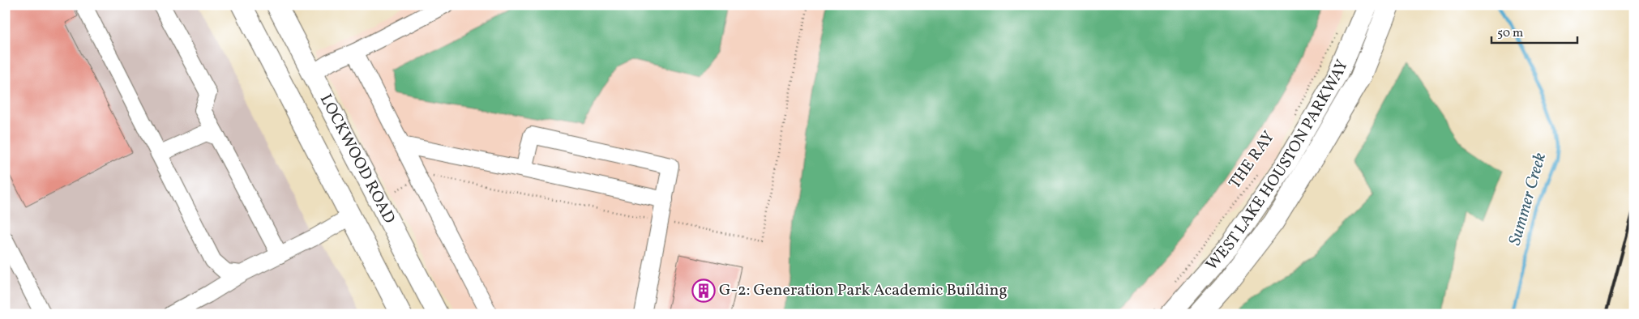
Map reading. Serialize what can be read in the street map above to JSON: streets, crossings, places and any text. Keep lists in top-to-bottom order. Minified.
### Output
{"streets":{"main road":["LOCKWOOD ROAD","WEST LAKE HOUSTON PARKWAY"],"path":["THE RAY"]},"water":["Summer Creek"],"places":{"building":["G-2: Generation Park Academic Building"]},"scale_bar":"50 m"}
